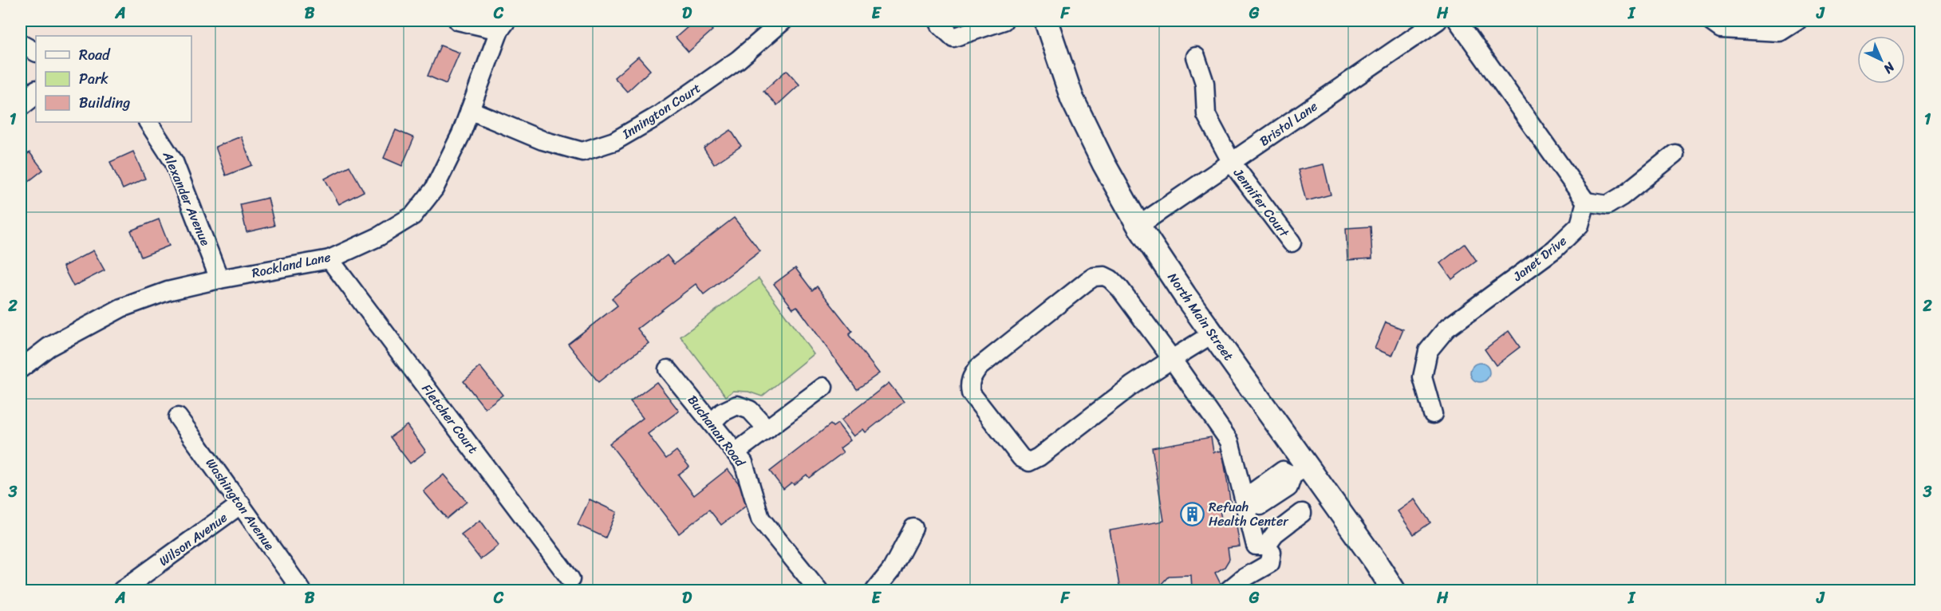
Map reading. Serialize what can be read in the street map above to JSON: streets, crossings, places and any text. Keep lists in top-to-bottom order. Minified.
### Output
{"streets":{"main road":["North Main Street"],"street":["Innington Court","Bristol Lane","Alexander Avenue","Jennifer Court","Janet Drive","Rockland Lane","Fletcher Court","Buchanan Road","Washington Avenue","Wilson Avenue"]},"crossings":[["Innington Court","Rockland Lane"],["Bristol Lane","Jennifer Court"],["Bristol Lane","North Main Street"],["Alexander Avenue","Rockland Lane"],["Rockland Lane","Fletcher Court"],["Washington Avenue","Wilson Avenue"]],"places":{"building":["Refuah Health Center"]},"legend":["Road","Park","Building"],"north":"bottom right","grid":{"columns":["A","B","C","D","E","F","G","H","I","J"],"rows":["1","2","3"]}}
